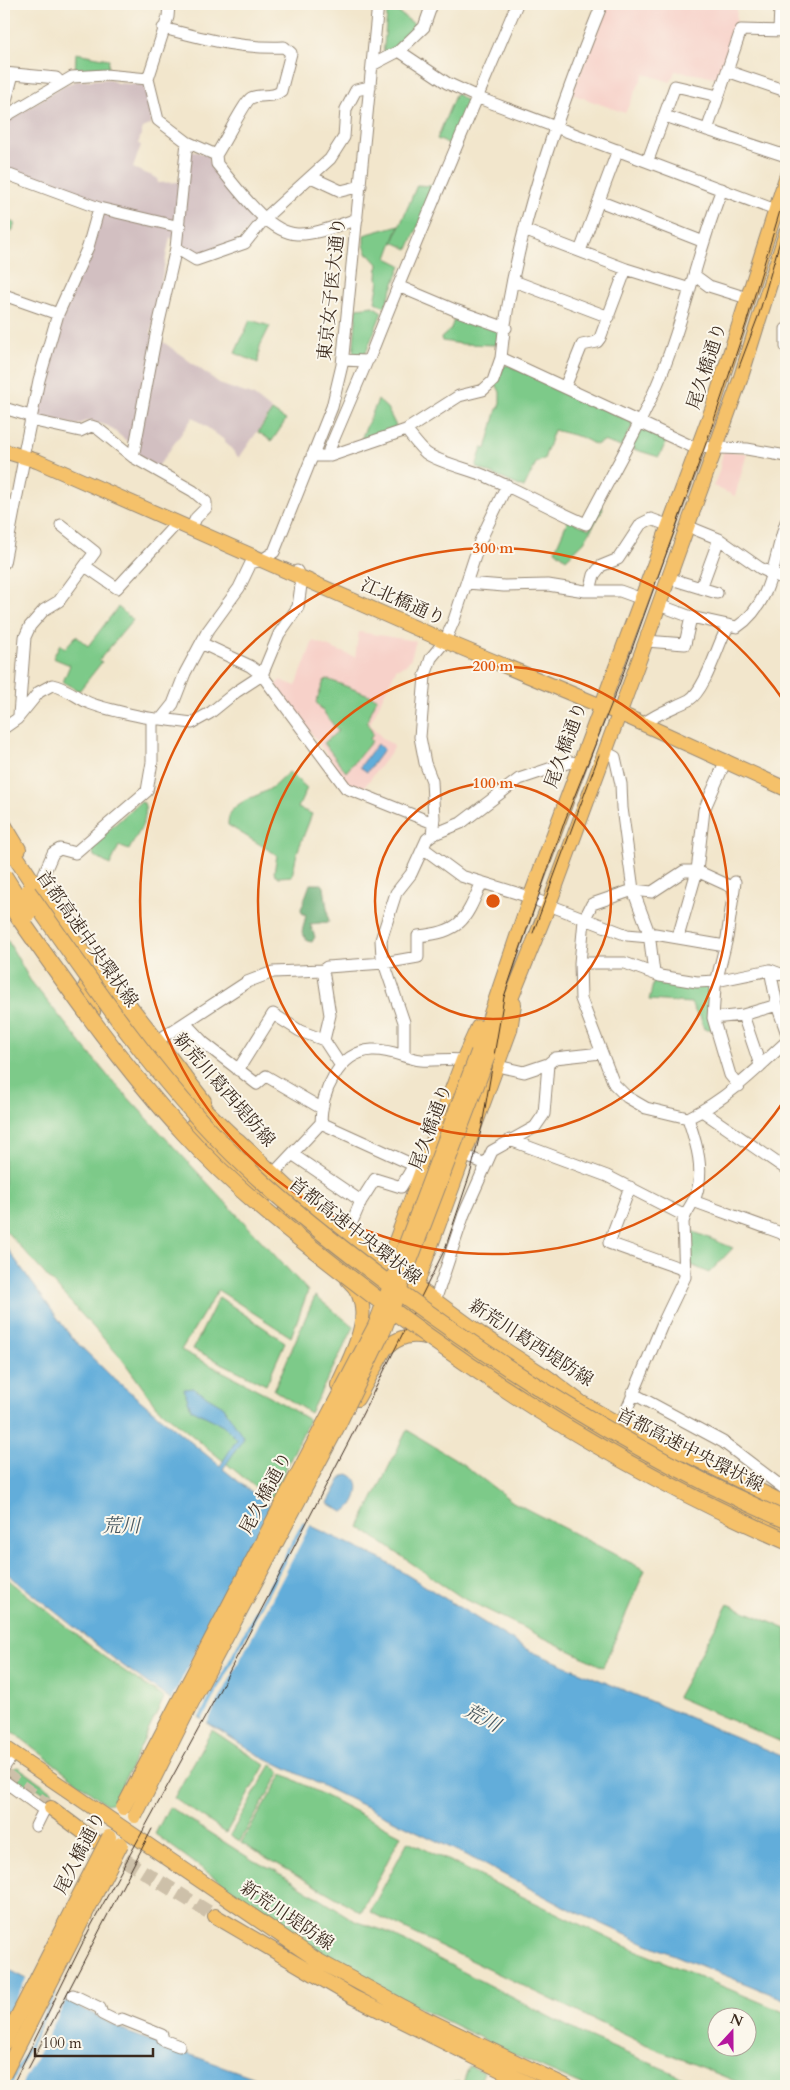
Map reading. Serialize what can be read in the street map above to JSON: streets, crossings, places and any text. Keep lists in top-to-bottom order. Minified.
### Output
{"streets":{"highway":["首都高速中央環状線"],"main road":["尾久橋通り","江北橋通り","新荒川葛西堤防線","新荒川堤防線"],"street":["東京女子医大通り"]},"crossings":[["東京女子医大通り","江北橋通り"],["尾久橋通り","江北橋通り"],["尾久橋通り","新荒川堤防線"]],"water":["荒川"],"scale_bar":"100 m","north":"top","rings":["300 m","200 m","100 m"]}
